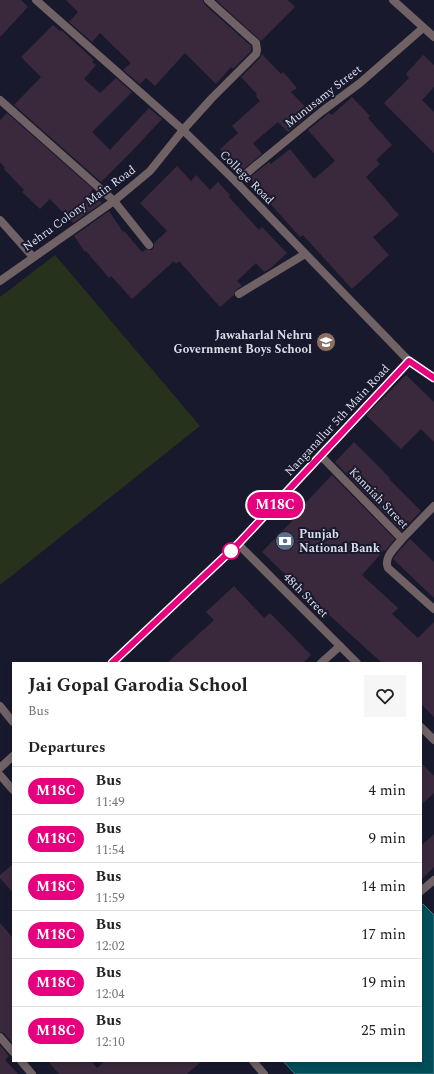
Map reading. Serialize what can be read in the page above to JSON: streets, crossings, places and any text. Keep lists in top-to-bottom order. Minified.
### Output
{"streets":{"street":["Munusamy Street","College Road","Nehru Colony Main Road","Nanganallur 5th Main Road","Kanniah Street","48th Street"]},"crossings":[["Munusamy Street","College Road"],["College Road","Nehru Colony Main Road"],["College Road","Nanganallur 5th Main Road"],["Nanganallur 5th Main Road","Kanniah Street"],["Nanganallur 5th Main Road","48th Street"]],"places":{"school or university":["Jawaharlal Nehru Government Boys School"],"bank":["Punjab National Bank"]},"lines":["bus line M18C"],"page":{"on_map":"M18C","heading":[["Jai Gopal Garodia School","Bus"],"Departures"],"list":[{"mark":"M18C","name":"Bus","note":"11:49","value":"4 min"},{"mark":"M18C","name":"Bus","note":"11:54","value":"9 min"},{"mark":"M18C","name":"Bus","note":"11:59","value":"14 min"},{"mark":"M18C","name":"Bus","note":"12:02","value":"17 min"},{"mark":"M18C","name":"Bus","note":"12:04","value":"19 min"},{"mark":"M18C","name":"Bus","note":"12:10","value":"25 min"}]}}
